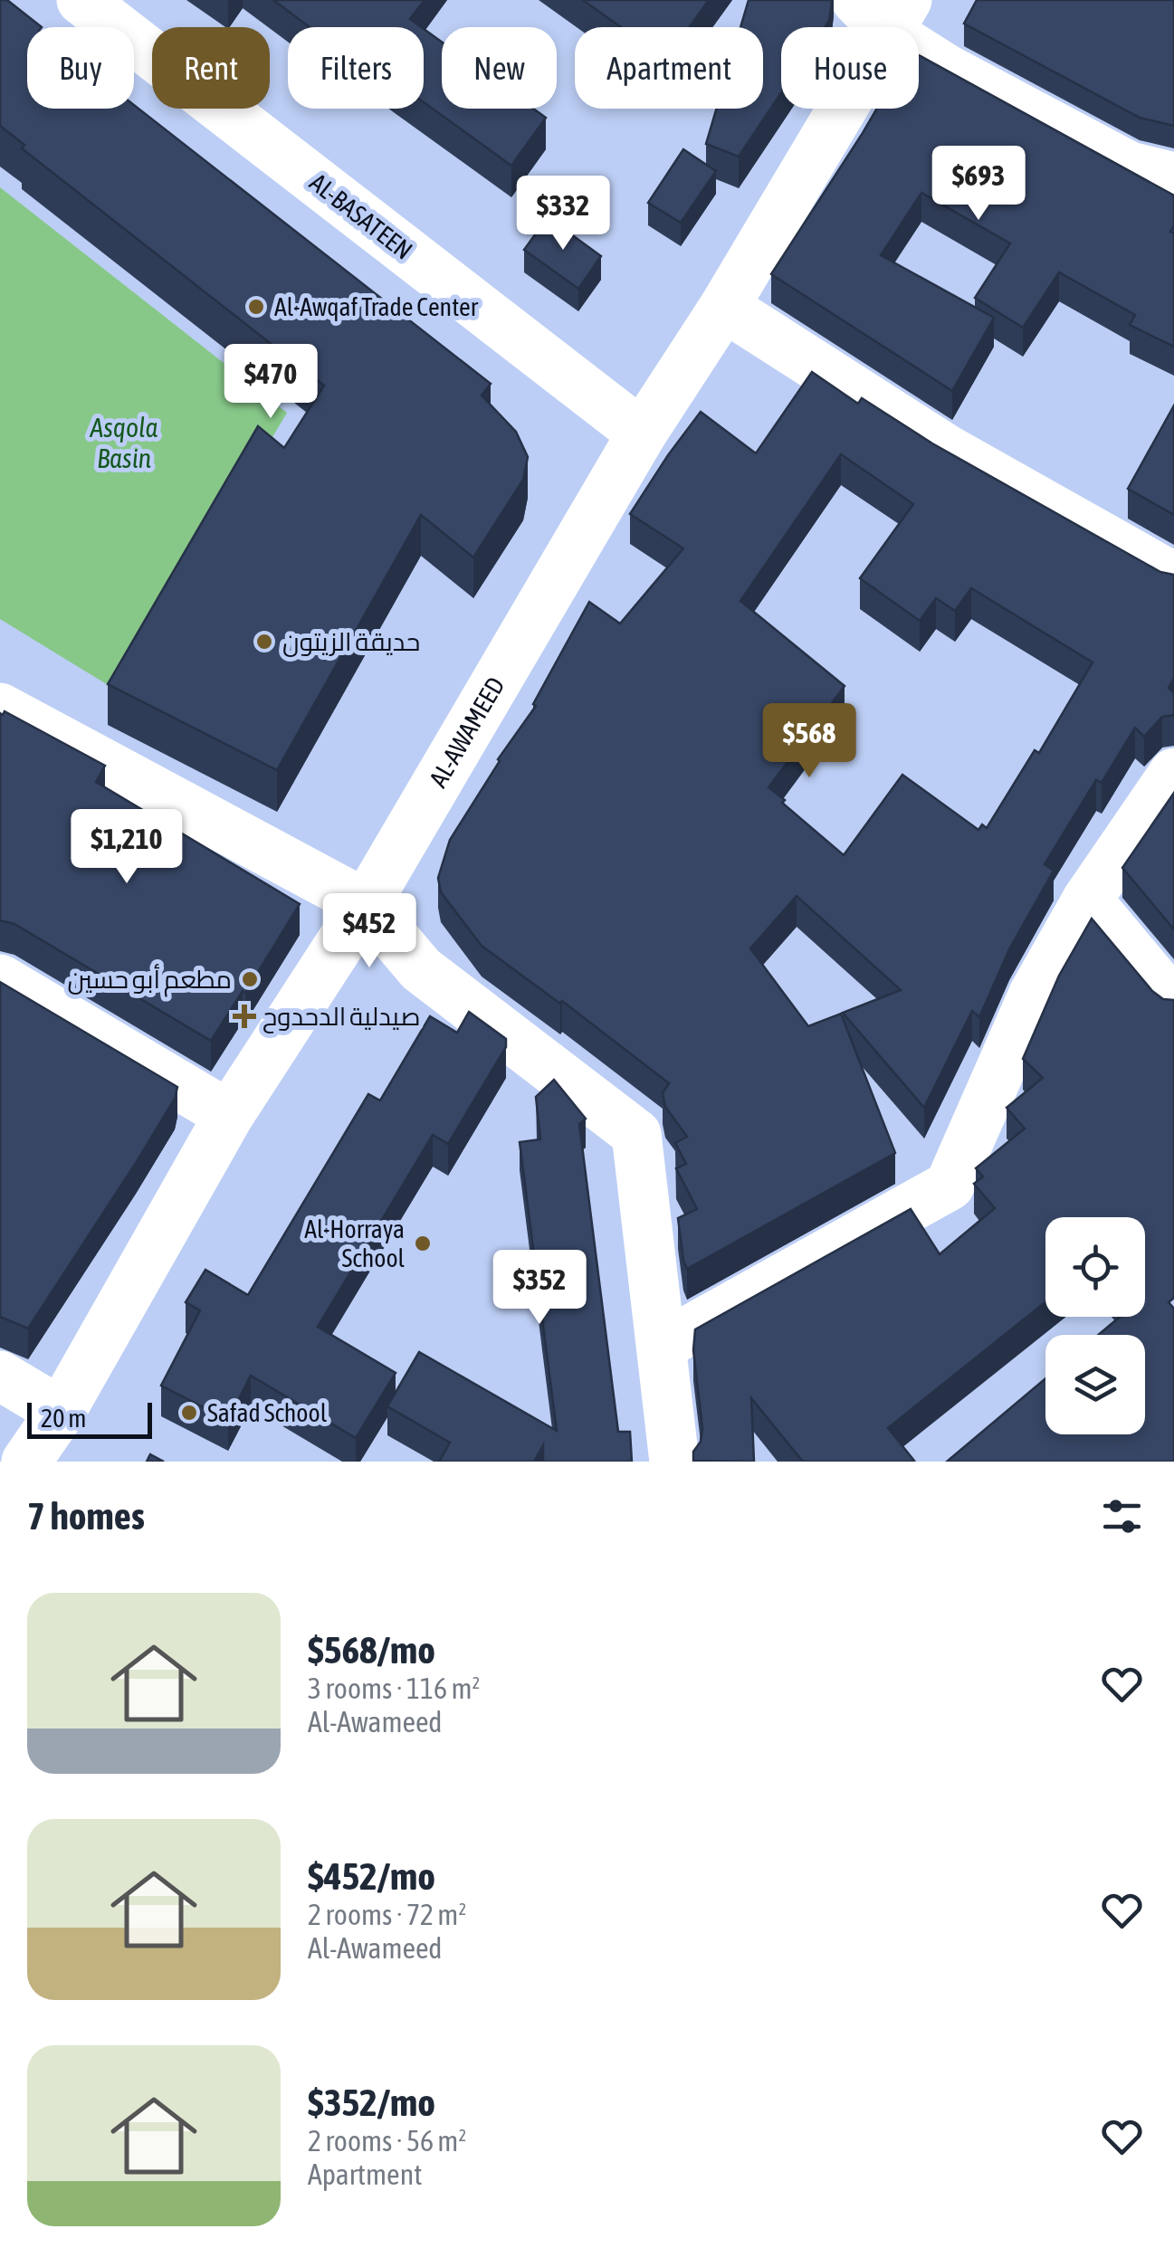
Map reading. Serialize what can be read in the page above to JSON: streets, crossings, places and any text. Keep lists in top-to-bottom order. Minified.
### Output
{"streets":{"street":["AL-BASATEEN","AL-AWAMEED"]},"crossings":[["AL-BASATEEN","AL-AWAMEED"]],"water":["Asqola Basin"],"places":{"other":["Al-Awqaf Trade Center","حديقة الزيتون","مطعم أبو حسين","Al-Horraya School","Safad School"],"health":["صيدلية الدحدوح"]},"scale_bar":"20 m","page":{"chip":["Buy","Rent","Filters","New","Apartment","House"],"price":["$693","$332","$470","$568","$1,210","$452","$352"],"scale":"20 m","heading":"7 homes","list":[{"name":"$568/mo","note":"3 rooms · 116 m² · Al-Awameed"},{"name":"$452/mo","note":"2 rooms · 72 m² · Al-Awameed"},{"name":"$352/mo","note":"2 rooms · 56 m² · Apartment"}]}}
